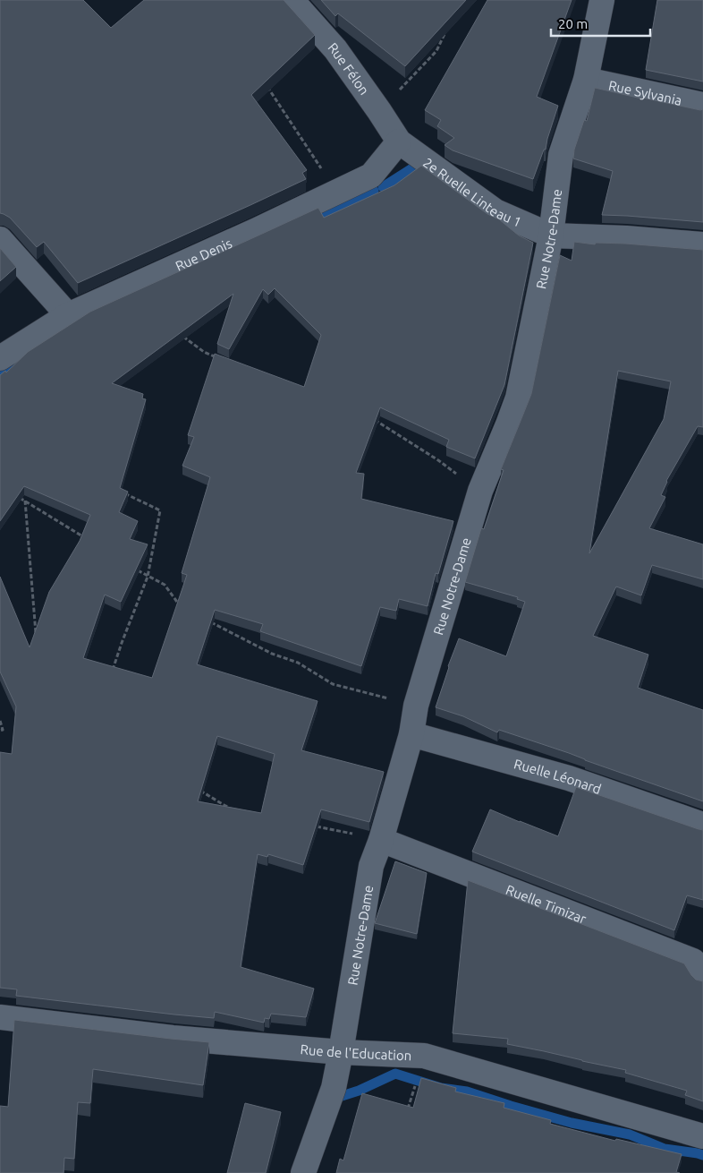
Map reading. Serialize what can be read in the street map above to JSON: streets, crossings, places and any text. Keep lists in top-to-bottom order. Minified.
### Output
{"streets":{"street":["Rue Félon","Rue Sylvania","2e Ruelle Linteau 1","Rue Notre-Dame","Rue Denis","Ruelle Léonard","Ruelle Timizar","Rue de l'Education"]},"crossings":[["Rue Félon","2e Ruelle Linteau 1"],["Rue Félon","Rue Denis"],["Rue Sylvania","Rue Notre-Dame"],["2e Ruelle Linteau 1","Rue Notre-Dame"],["2e Ruelle Linteau 1","Rue Denis"],["Rue Notre-Dame","Ruelle Léonard"],["Rue Notre-Dame","Ruelle Timizar"],["Rue Notre-Dame","Rue de l'Education"]],"scale_bar":"20 m"}
